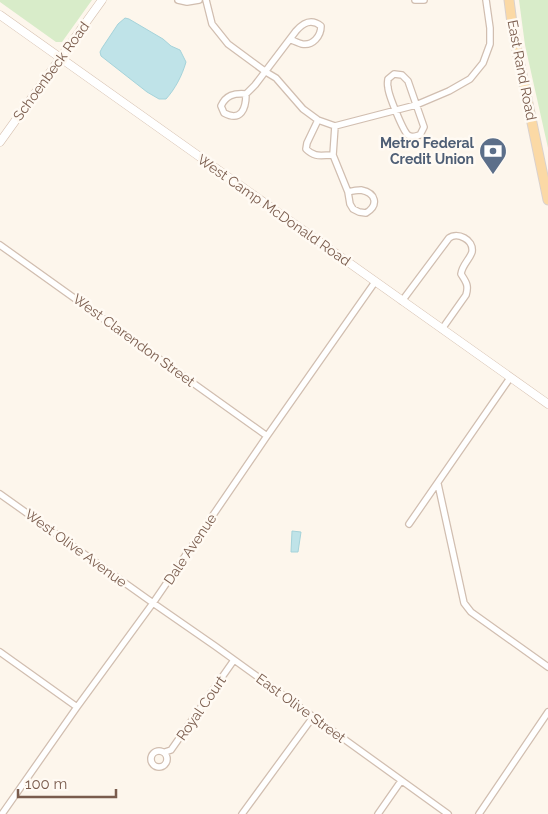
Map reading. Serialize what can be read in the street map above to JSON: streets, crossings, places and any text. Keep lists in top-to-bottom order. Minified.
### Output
{"streets":{"main road":["East Rand Road","Schoenbeck Road","West Camp McDonald Road"],"street":["West Clarendon Street","West Olive Avenue","Dale Avenue","Royal Court","East Olive Street"]},"crossings":[["Schoenbeck Road","West Camp McDonald Road"],["West Camp McDonald Road","Dale Avenue"],["West Clarendon Street","Dale Avenue"],["West Olive Avenue","Dale Avenue"],["West Olive Avenue","East Olive Street"],["Dale Avenue","East Olive Street"],["Royal Court","East Olive Street"]],"places":{"bank":["Metro Federal Credit Union"]},"scale_bar":"100 m"}
